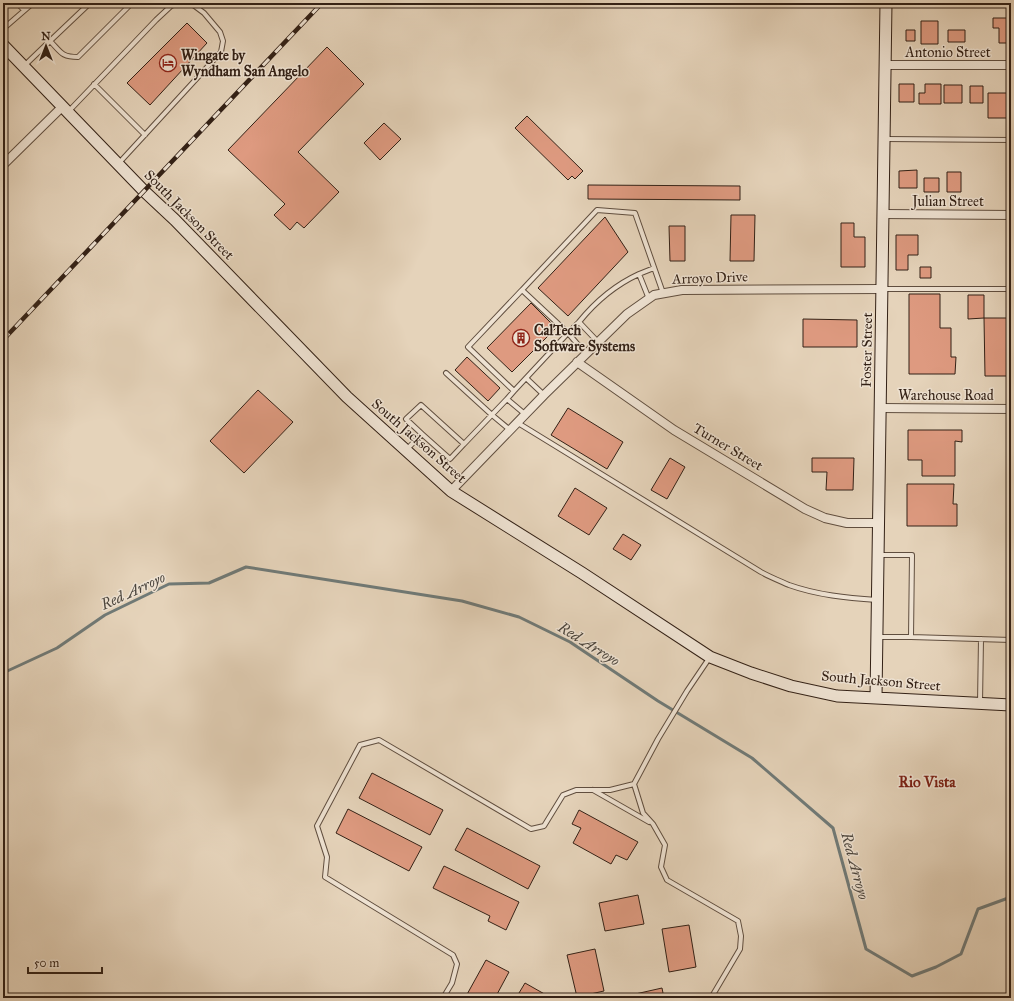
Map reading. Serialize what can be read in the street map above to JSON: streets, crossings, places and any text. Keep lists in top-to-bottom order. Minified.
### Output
{"streets":{"main road":["South Jackson Street","Foster Street"],"street":["Antonio Street","Julian Street","Arroyo Drive","Warehouse Road","Turner Street"]},"crossings":[["Antonio Street","Foster Street"],["Julian Street","Foster Street"],["South Jackson Street","Arroyo Drive"],["South Jackson Street","Foster Street"],["Arroyo Drive","Foster Street"],["Arroyo Drive","Turner Street"],["Foster Street","Warehouse Road"],["Foster Street","Turner Street"]],"districts":["Rio Vista"],"water":["Red Arroyo"],"places":{"hotel":["Wingate by Wyndham San Angelo"],"building":["CalTech Software Systems"]},"scale_bar":"50 m","north":"top"}
